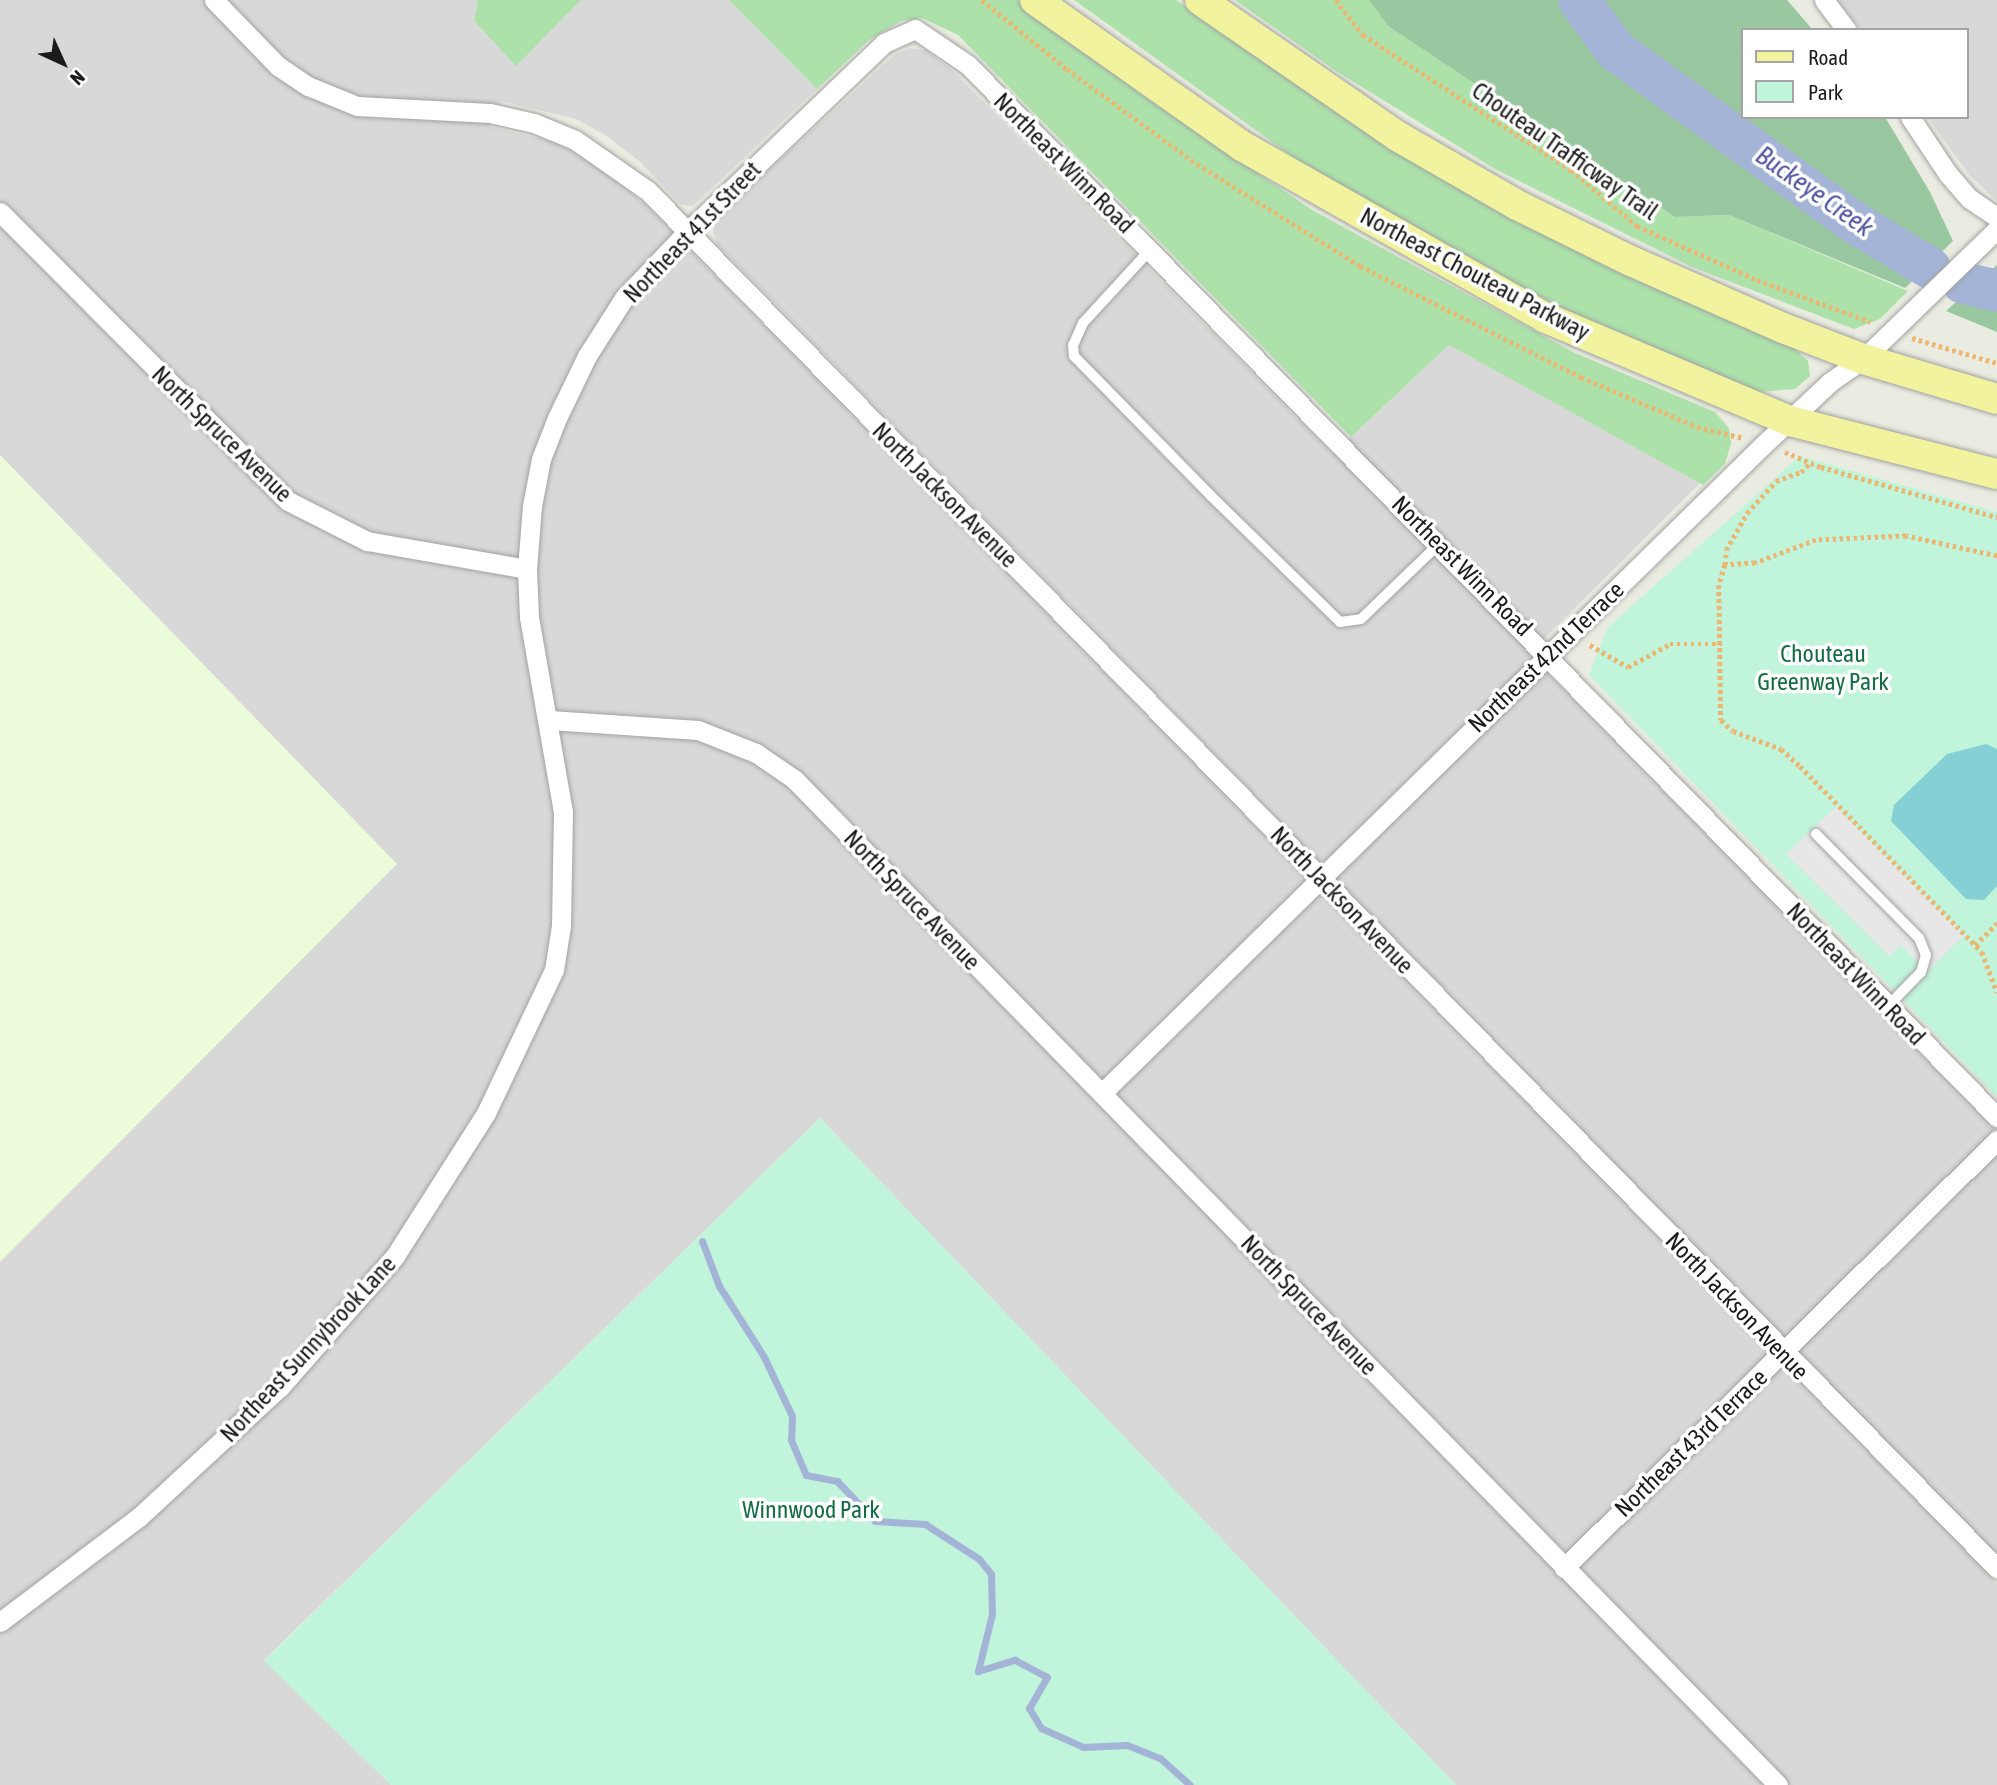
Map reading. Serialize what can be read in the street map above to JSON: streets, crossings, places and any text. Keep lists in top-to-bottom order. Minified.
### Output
{"streets":{"main road":["Northeast Chouteau Parkway"],"street":["Northeast Winn Road","Northeast 41st Street","North Spruce Avenue","North Jackson Avenue","Northeast 42nd Terrace","Northeast Sunnybrook Lane","Northeast 43rd Terrace"],"path":["Chouteau Trafficway Trail"]},"crossings":[["Chouteau Trafficway Trail","Northeast 42nd Terrace"],["Northeast Winn Road","Northeast 41st Street"],["Northeast Winn Road","Northeast 42nd Terrace"],["Northeast 41st Street","North Spruce Avenue"],["Northeast 41st Street","North Jackson Avenue"],["Northeast Chouteau Parkway","Northeast 42nd Terrace"],["North Spruce Avenue","Northeast 42nd Terrace"],["North Spruce Avenue","Northeast Sunnybrook Lane"],["North Spruce Avenue","Northeast 43rd Terrace"],["North Jackson Avenue","Northeast 42nd Terrace"],["North Jackson Avenue","Northeast 43rd Terrace"]],"water":["Buckeye Creek"],"parks":["Chouteau Greenway Park","Winnwood Park"],"legend":["Road","Park"],"north":"bottom right"}
